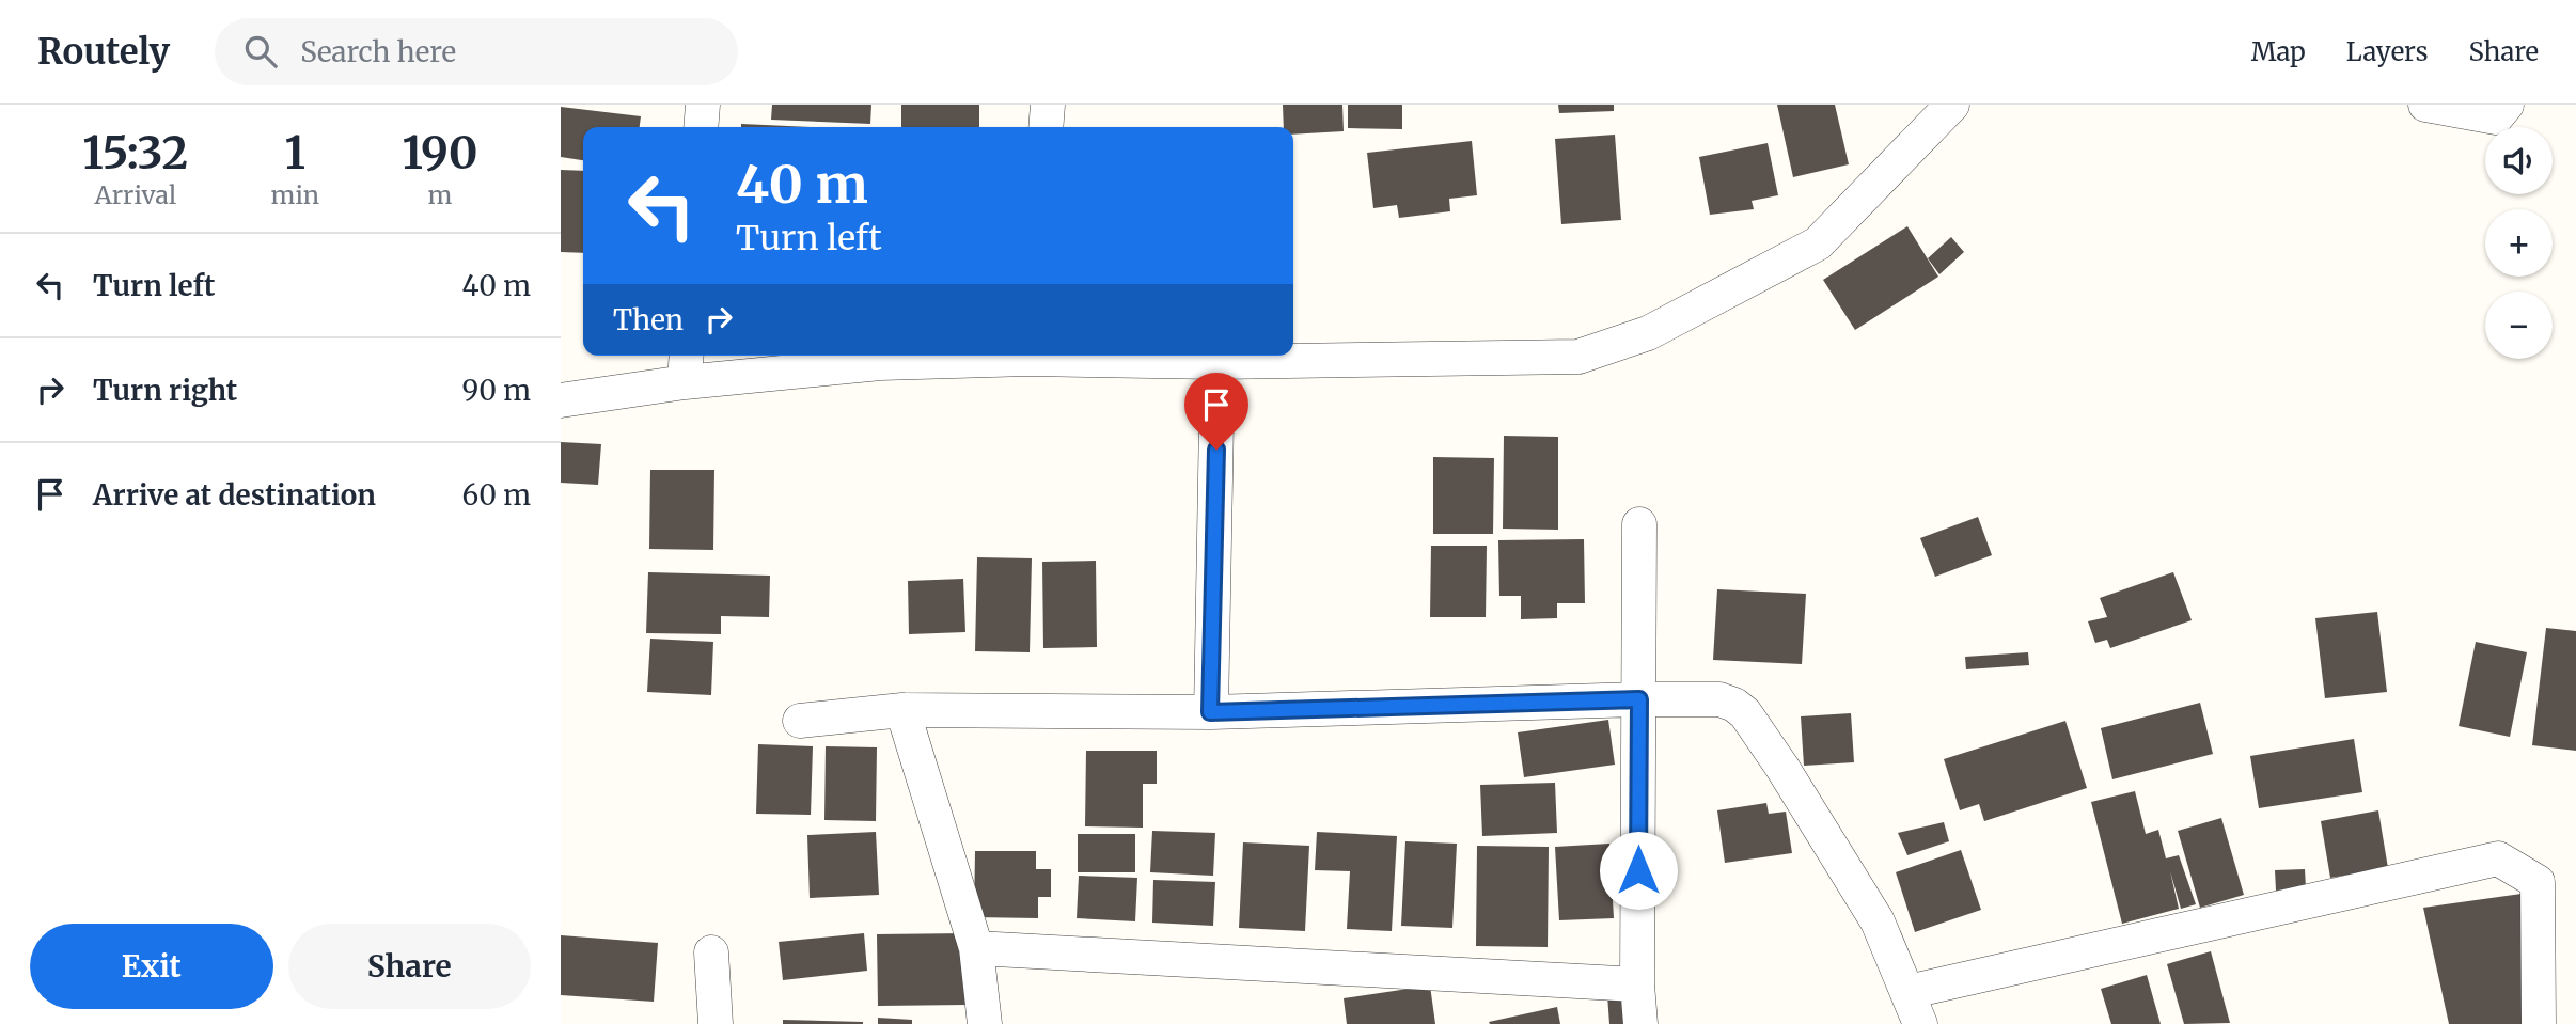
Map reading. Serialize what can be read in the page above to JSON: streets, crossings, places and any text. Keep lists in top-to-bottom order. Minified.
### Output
{"page":{"header":"Routely","search":"Search here","nav":["Map","Layers","Share"],"eta":["15:32","Arrival","1","min","190","m"],"map_buttons":["+","−"],"turn":["40 m","Turn left"],"list":[{"name":"Turn left","value":"40 m"},{"name":"Turn right","value":"90 m"},{"name":"Arrive at destination","value":"60 m"}],"then":"Then","buttons":["Exit","Share"]}}
